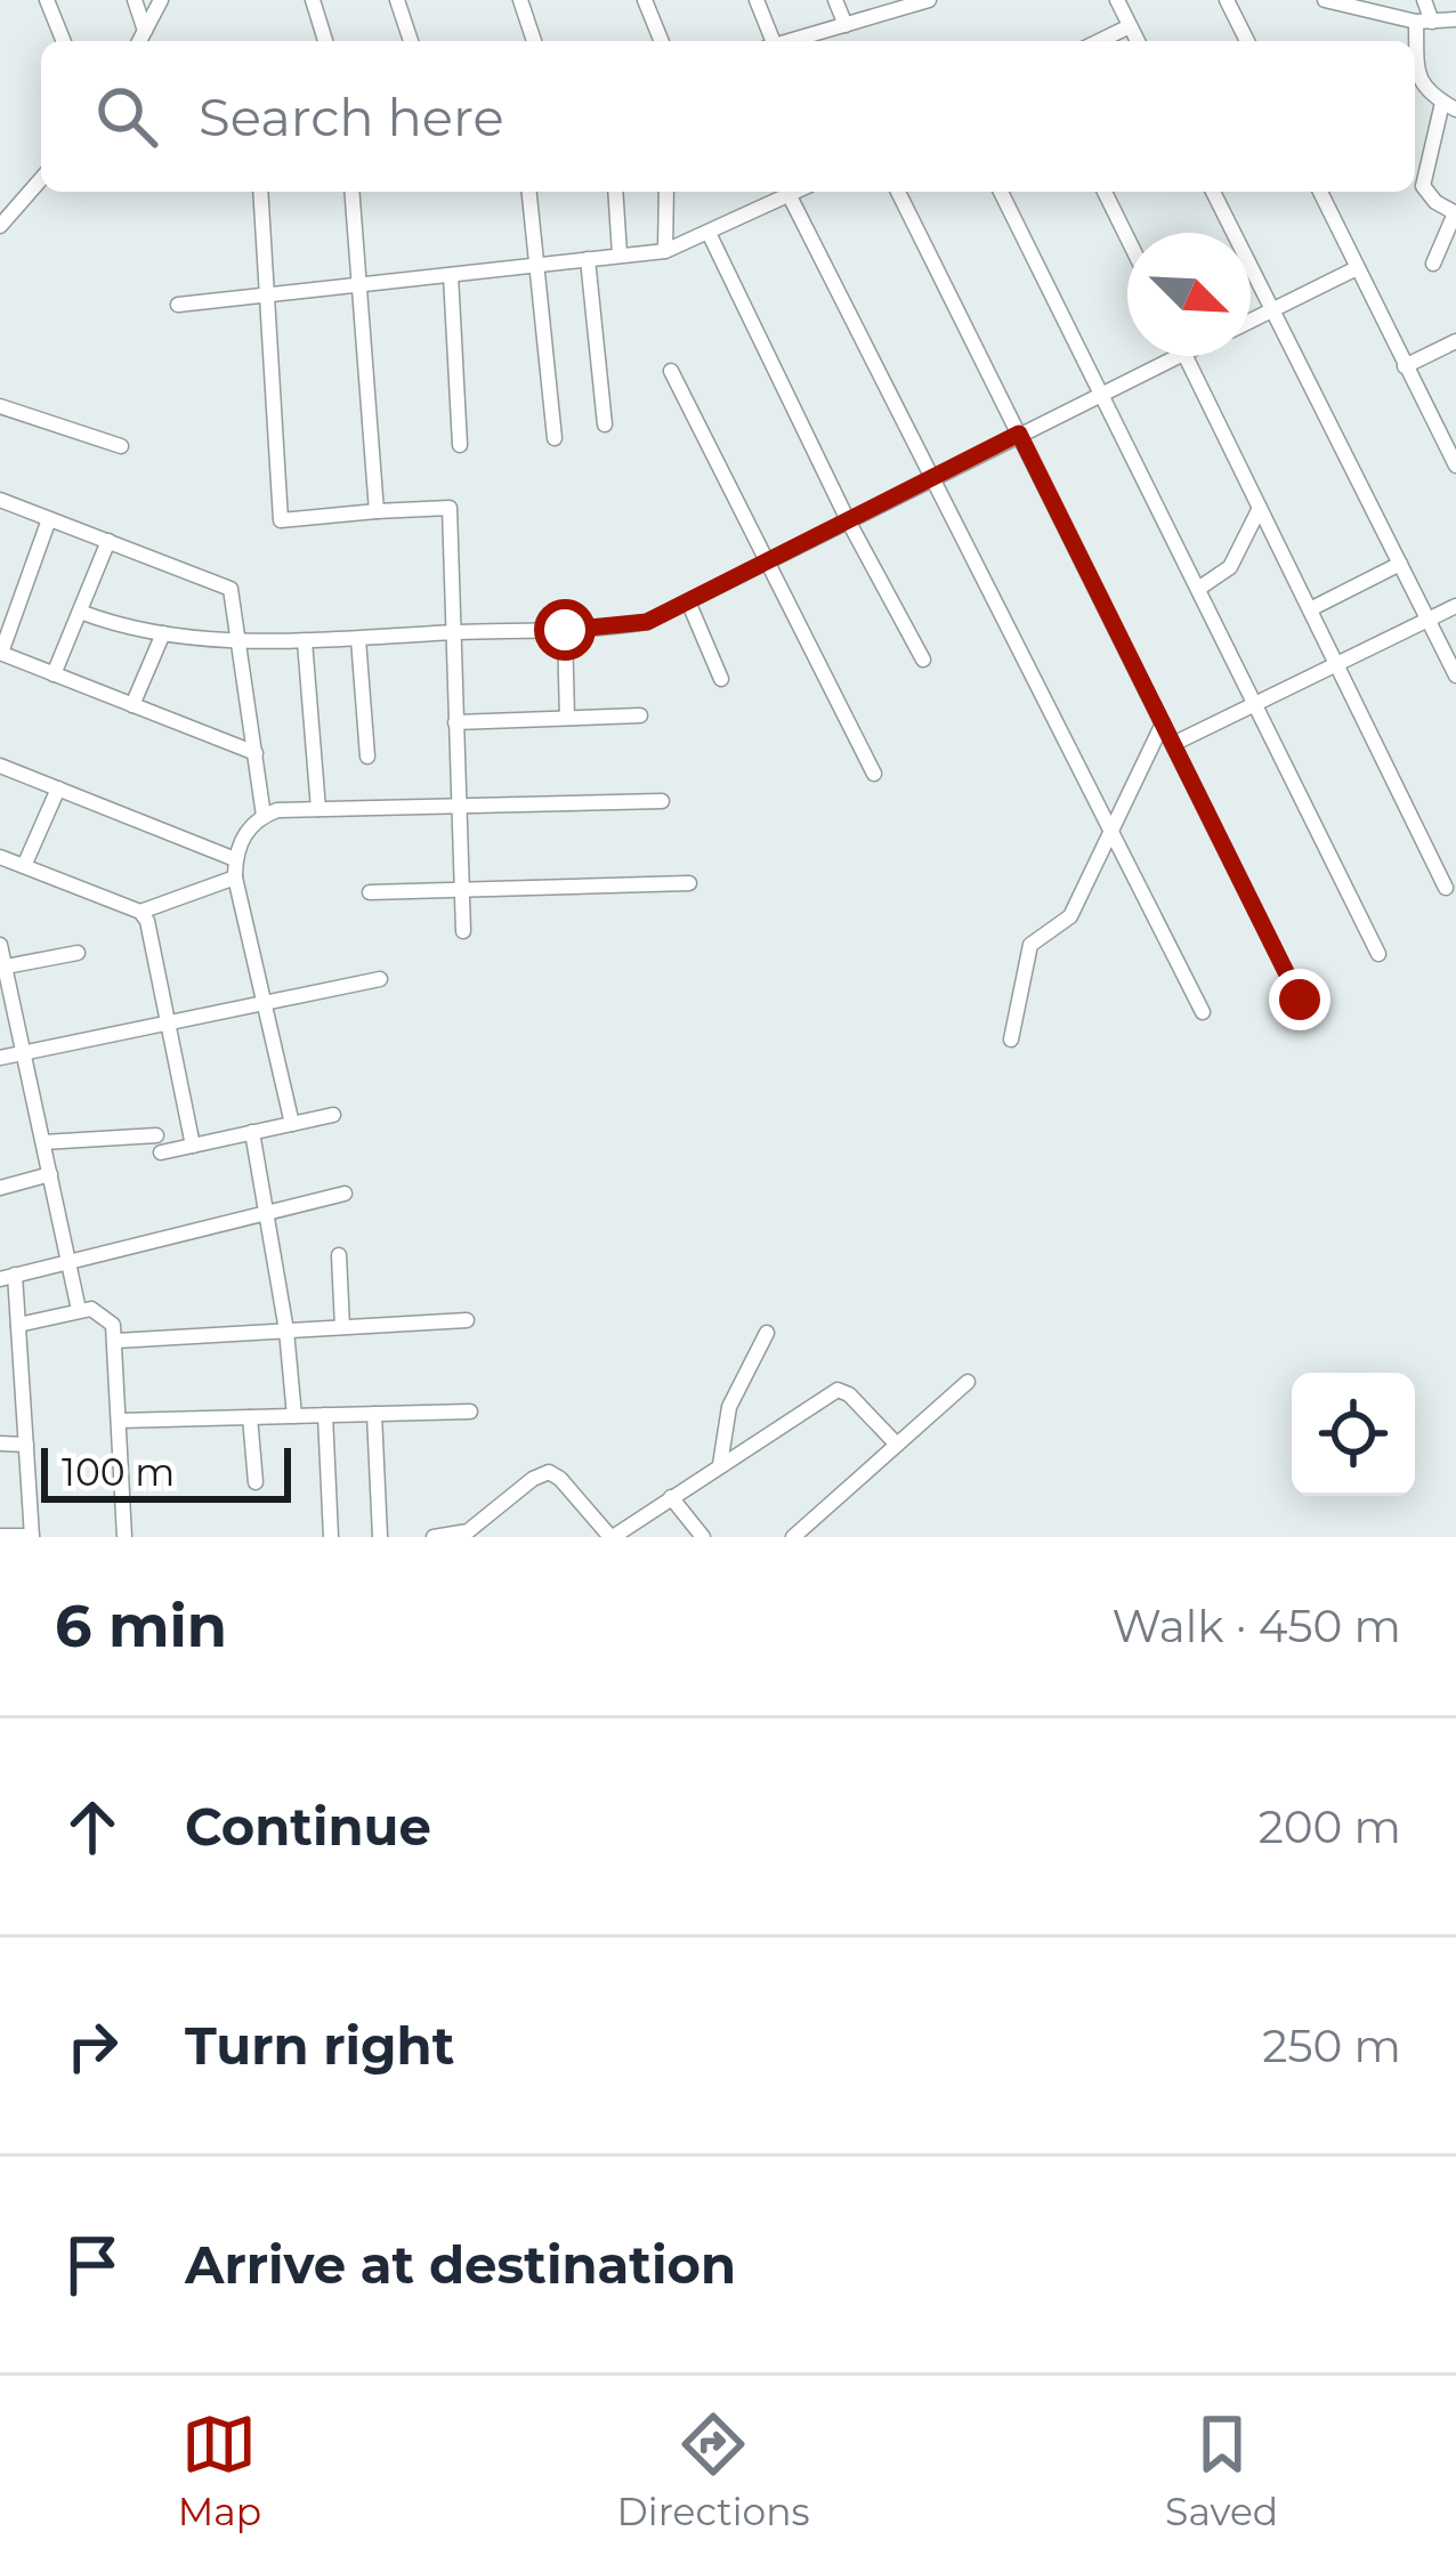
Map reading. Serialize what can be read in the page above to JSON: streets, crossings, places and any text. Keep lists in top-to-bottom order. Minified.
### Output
{"scale_bar":"100 m","north":"bottom right","page":{"search":"Search here","scale":"100 m","heading":["6 min","Walk · 450 m"],"list":[["Continue","200 m"],["Turn right","250 m"],"Arrive at destination"],"nav":["Map","Directions","Saved"]}}
